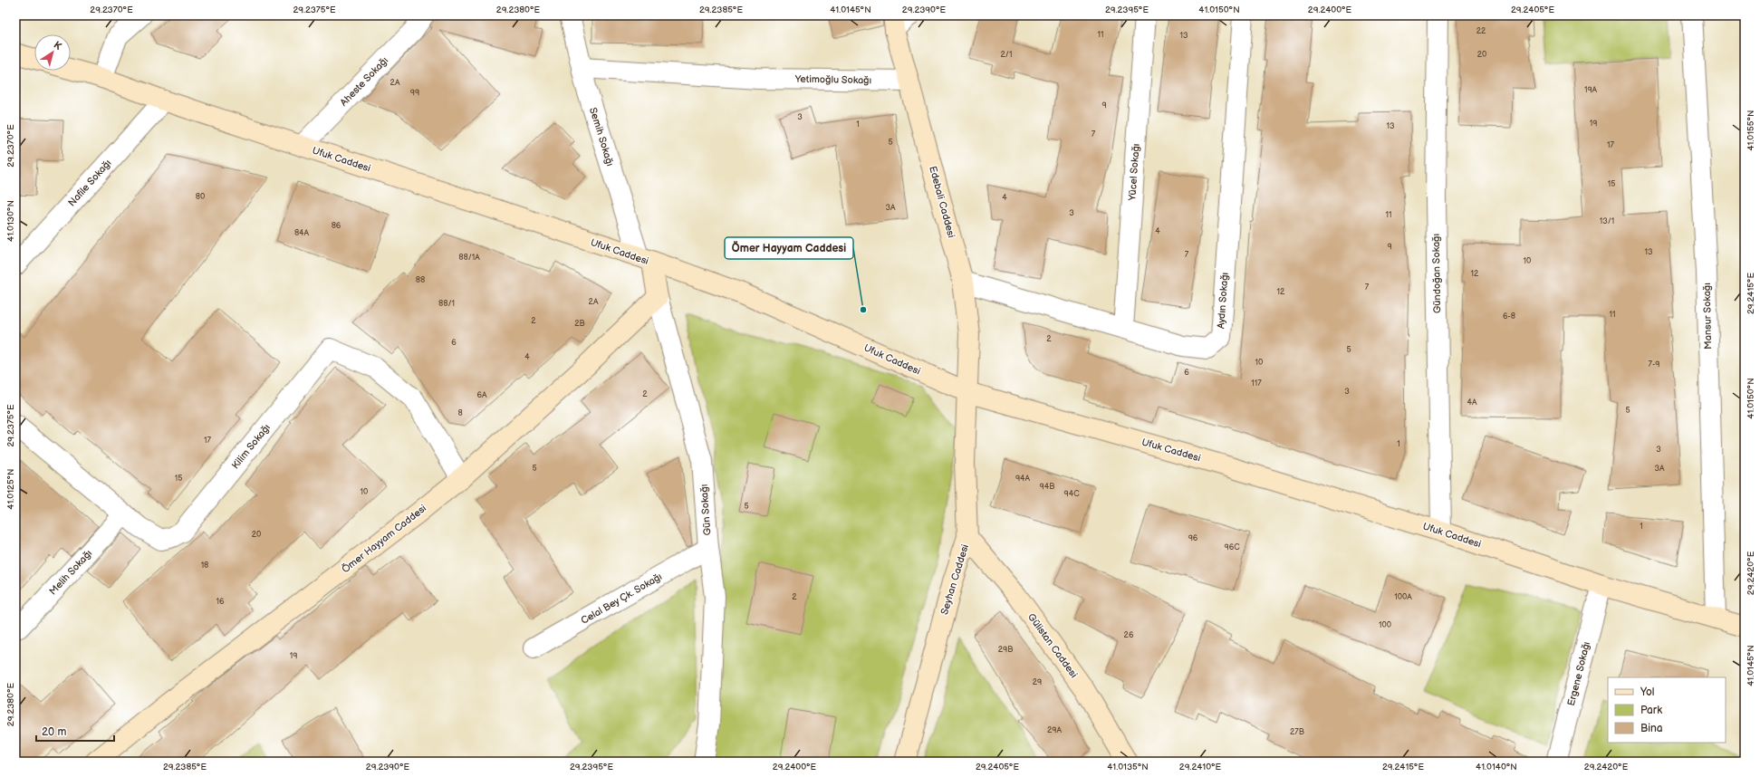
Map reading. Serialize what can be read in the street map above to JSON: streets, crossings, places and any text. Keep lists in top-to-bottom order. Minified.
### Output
{"streets":{"street":["Yetimoğlu Sokağı","Aheste Sokağı","Semih Sokağı","Ufuk Caddesi","Yücel Sokağı","Nafile Sokağı","Edebali Caddesi","Gündoğan Sokağı","Aydın Sokağı","Mansur Sokağı","Kilim Sokağı","Gün Sokağı","Ömer Hayyam Caddesi","Melih Sokağı","Seyhan Caddesi","Celal Bey Çk. Sokağı","Gülistan Caddesi","Ergene Sokağı"]},"crossings":[["Yetimoğlu Sokağı","Semih Sokağı"],["Yetimoğlu Sokağı","Edebali Caddesi"],["Aheste Sokağı","Ufuk Caddesi"],["Semih Sokağı","Ufuk Caddesi"],["Semih Sokağı","Gün Sokağı"],["Ufuk Caddesi","Nafile Sokağı"],["Ufuk Caddesi","Edebali Caddesi"],["Ufuk Caddesi","Gündoğan Sokağı"],["Ufuk Caddesi","Mansur Sokağı"],["Ufuk Caddesi","Gün Sokağı"],["Ufuk Caddesi","Seyhan Caddesi"],["Ufuk Caddesi","Ergene Sokağı"],["Yücel Sokağı","Aydın Sokağı"],["Edebali Caddesi","Aydın Sokağı"],["Edebali Caddesi","Seyhan Caddesi"],["Kilim Sokağı","Ömer Hayyam Caddesi"],["Kilim Sokağı","Melih Sokağı"],["Gün Sokağı","Ömer Hayyam Caddesi"],["Gün Sokağı","Celal Bey Çk. Sokağı"],["Seyhan Caddesi","Gülistan Caddesi"]],"places":["Ömer Hayyam Caddesi"],"house_numbers":["22","11","13","2/1","20","2A","19A","99","9","3","19","1","13","7","5","17","15","80","4","3A","3","11","13/1","86","4","84A","9","13","7","88/1A","10","12","88","7","12","2A","88/1","11","6-8","2","2B","2","6","5","4","10","7-9","6","117","3","2","6A","4A","5","8","17","1","3","5","3A","15","94A","94B","10","94C","5","1","20","96","96C","18","2","100A","16","100","26","29B","19","29","29A","27B"],"legend":["Yol","Park","Bina"],"scale_bar":"20 m","north":"top right","coordinates":["29.2370°E","29.2375°E","29.2380°E","29.2385°E","41.0145°N","29.2390°E","29.2395°E","41.0150°N","29.2400°E","29.2405°E","41.0155°N","41.0130°N","29.2415°E","41.0125°N","29.2420°E","41.0135°N","29.2410°E","41.0140°N"]}
